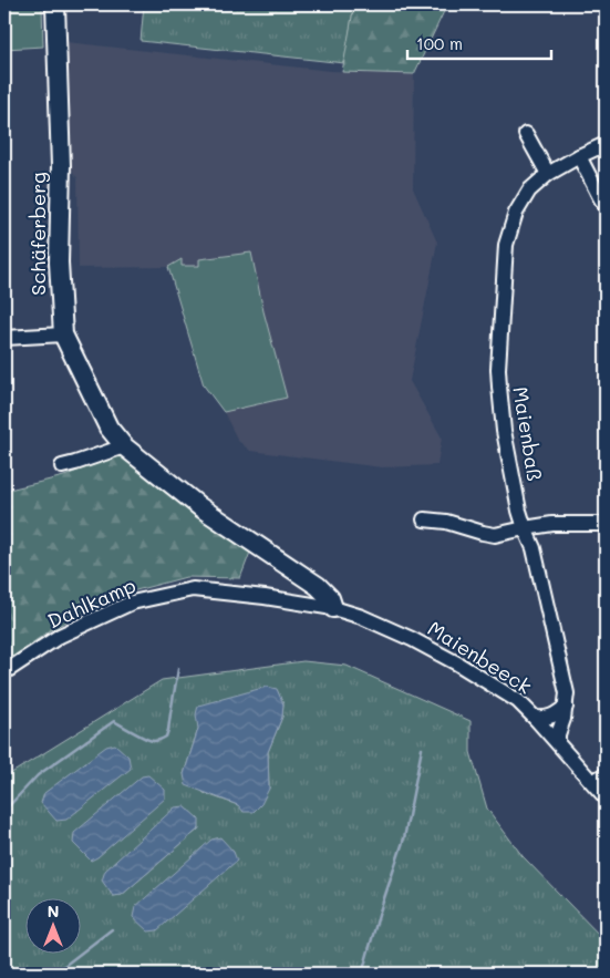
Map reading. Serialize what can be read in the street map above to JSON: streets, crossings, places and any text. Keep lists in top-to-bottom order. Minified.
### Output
{"streets":{"main road":["Schäferberg"],"street":["Maienbaß","Dahlkamp","Maienbeeck"]},"crossings":[["Schäferberg","Dahlkamp"],["Schäferberg","Maienbeeck"],["Maienbaß","Maienbeeck"],["Dahlkamp","Maienbeeck"]],"scale_bar":"100 m","north":"top"}
